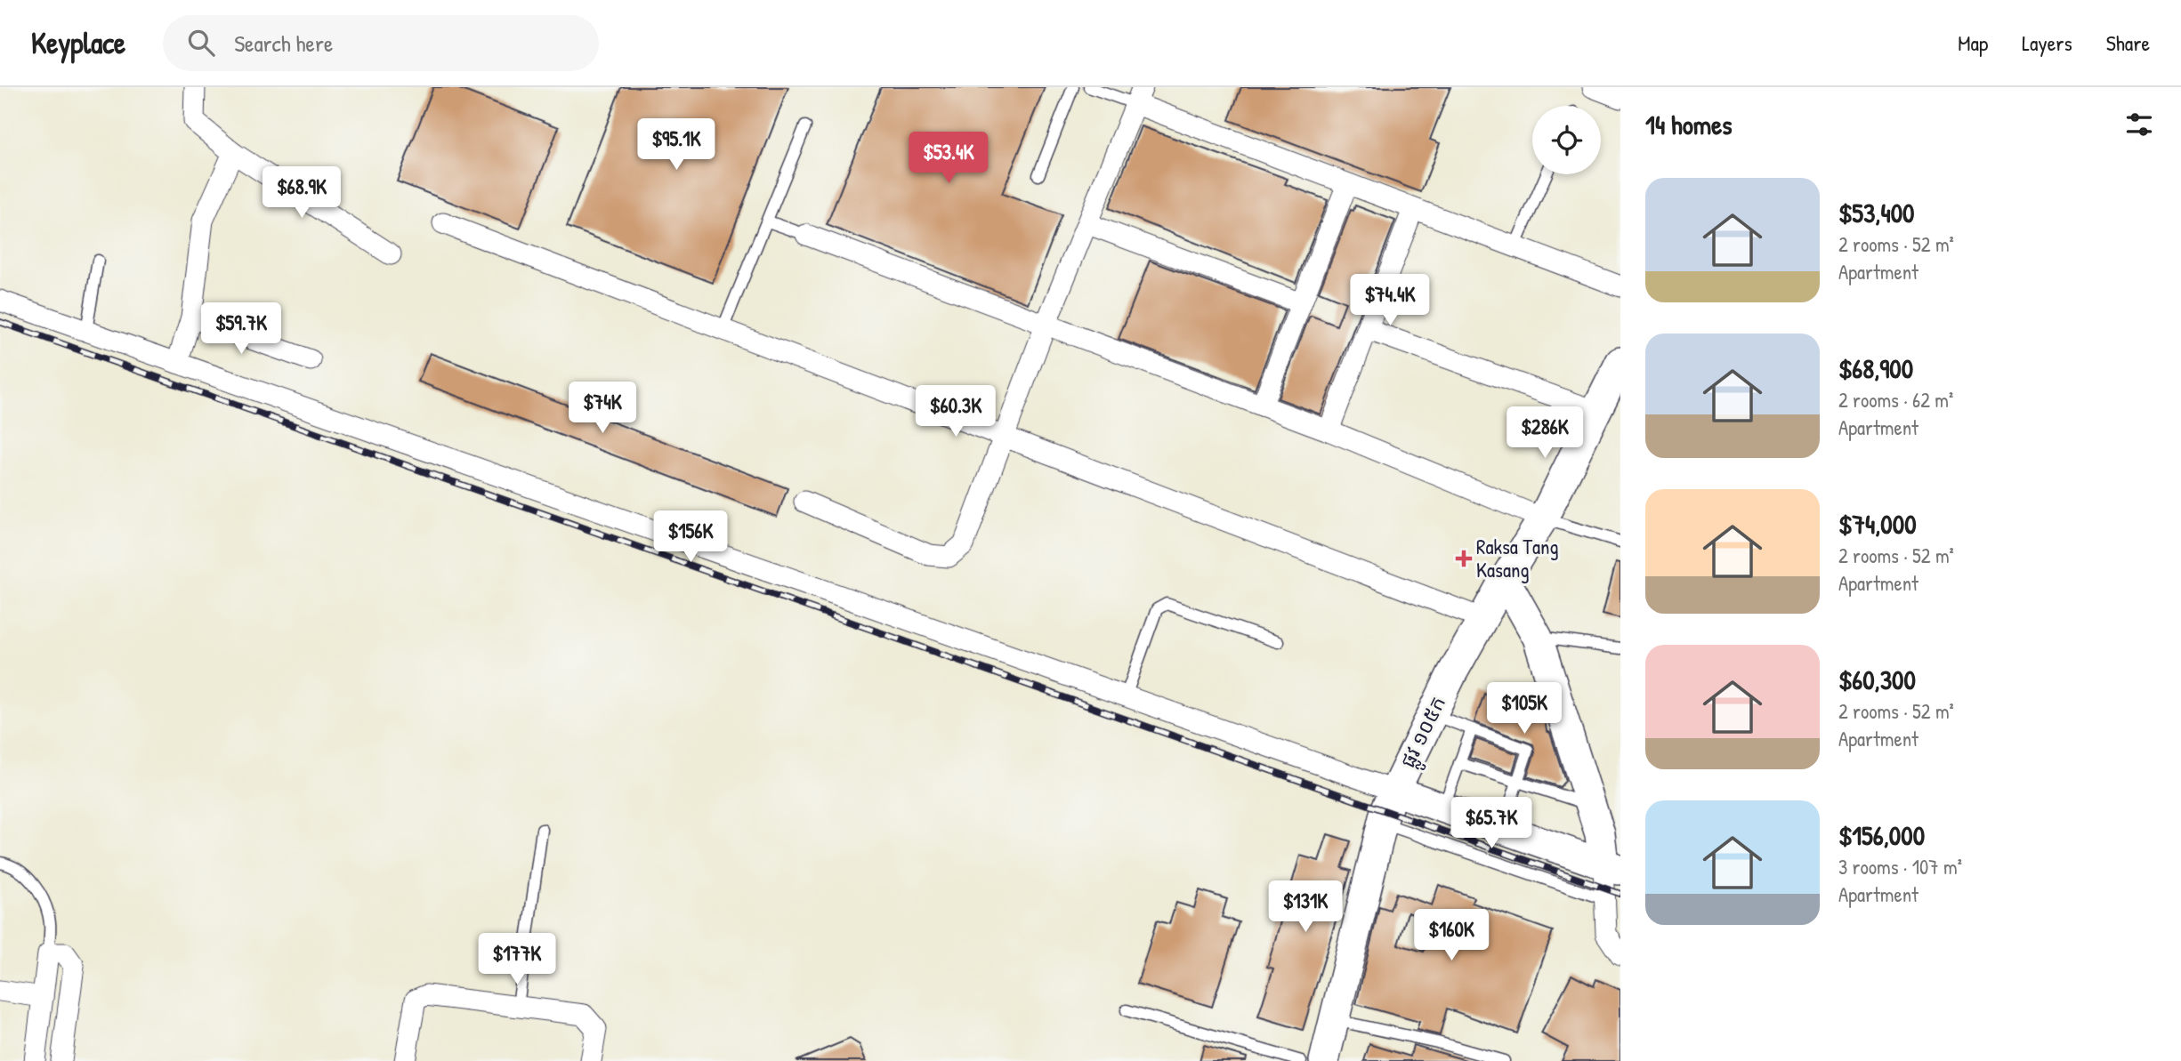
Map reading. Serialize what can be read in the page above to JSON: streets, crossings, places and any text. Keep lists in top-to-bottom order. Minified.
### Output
{"streets":{"main road":["ផ្លូវ ១០៥ក"]},"places":{"health":["Raksa Tang Kasang"]},"page":{"header":"Keyplace","search":"Search here","nav":["Map","Layers","Share"],"heading":"14 homes","price":["$95.1K","$53.4K","$68.9K","$74.4K","$59.7K","$74K","$60.3K","$286K","$156K","$105K","$65.7K","$131K","$160K","$177K"],"list":[{"name":"$53,400","note":"2 rooms · 52 m² · Apartment"},{"name":"$68,900","note":"2 rooms · 62 m² · Apartment"},{"name":"$74,000","note":"2 rooms · 52 m² · Apartment"},{"name":"$60,300","note":"2 rooms · 52 m² · Apartment"},{"name":"$156,000","note":"3 rooms · 107 m² · Apartment"}]}}
